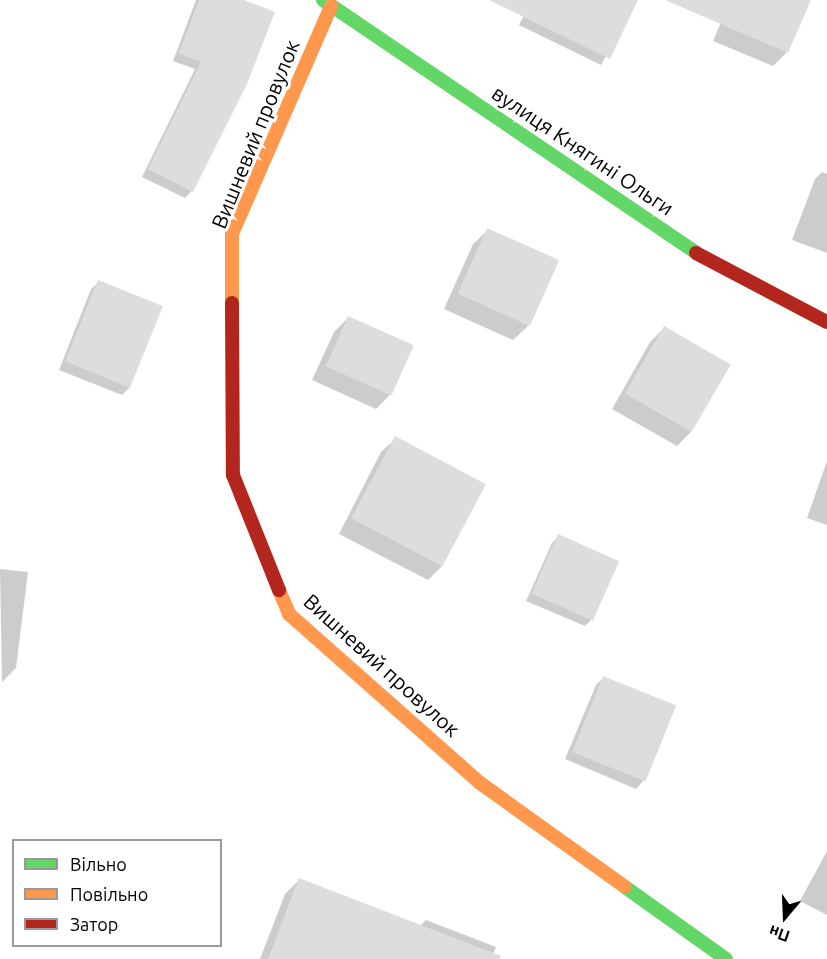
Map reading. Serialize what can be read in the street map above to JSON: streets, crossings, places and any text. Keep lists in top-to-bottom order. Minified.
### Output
{"streets":{"street":["Вишневий провулок","вулиця Княгині Ольги"]},"crossings":[["Вишневий провулок","вулиця Княгині Ольги"]],"legend":["Вільно","Повільно","Затор"],"north":"bottom"}
